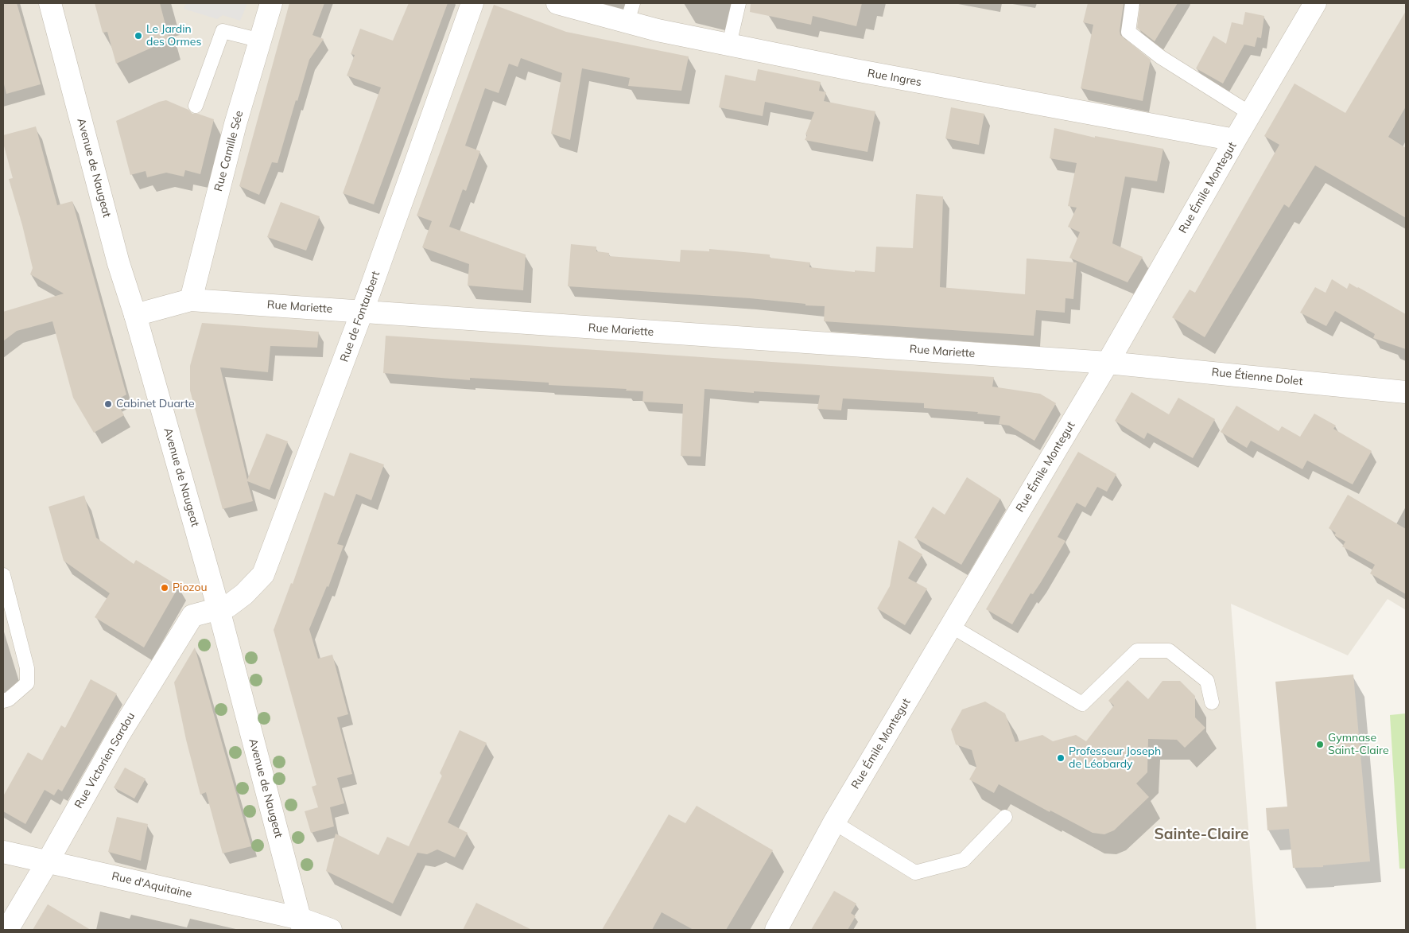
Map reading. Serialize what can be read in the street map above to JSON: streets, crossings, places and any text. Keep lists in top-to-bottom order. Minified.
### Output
{"streets":{"street":["Rue Ingres","Rue Camille Sée","Avenue de Naugeat","Rue Émile Montegut","Rue Mariette","Rue de Fontaubert","Rue Étienne Dolet","Rue Victorien Sardou","Rue d'Aquitaine"]},"crossings":[["Rue Ingres","Rue Émile Montegut"],["Rue Camille Sée","Rue Mariette"],["Avenue de Naugeat","Rue Mariette"],["Avenue de Naugeat","Rue de Fontaubert"],["Avenue de Naugeat","Rue Victorien Sardou"],["Avenue de Naugeat","Rue d'Aquitaine"],["Rue Émile Montegut","Rue Mariette"],["Rue Émile Montegut","Rue Étienne Dolet"],["Rue Mariette","Rue de Fontaubert"],["Rue Mariette","Rue Étienne Dolet"],["Rue de Fontaubert","Rue Victorien Sardou"],["Rue Victorien Sardou","Rue d'Aquitaine"]],"districts":["Sainte-Claire"],"places":["Le Jardin des Ormes","Cabinet Duarte","Piozou","Gymnase Saint-Claire","Professeur Joseph de Léobardy"]}
